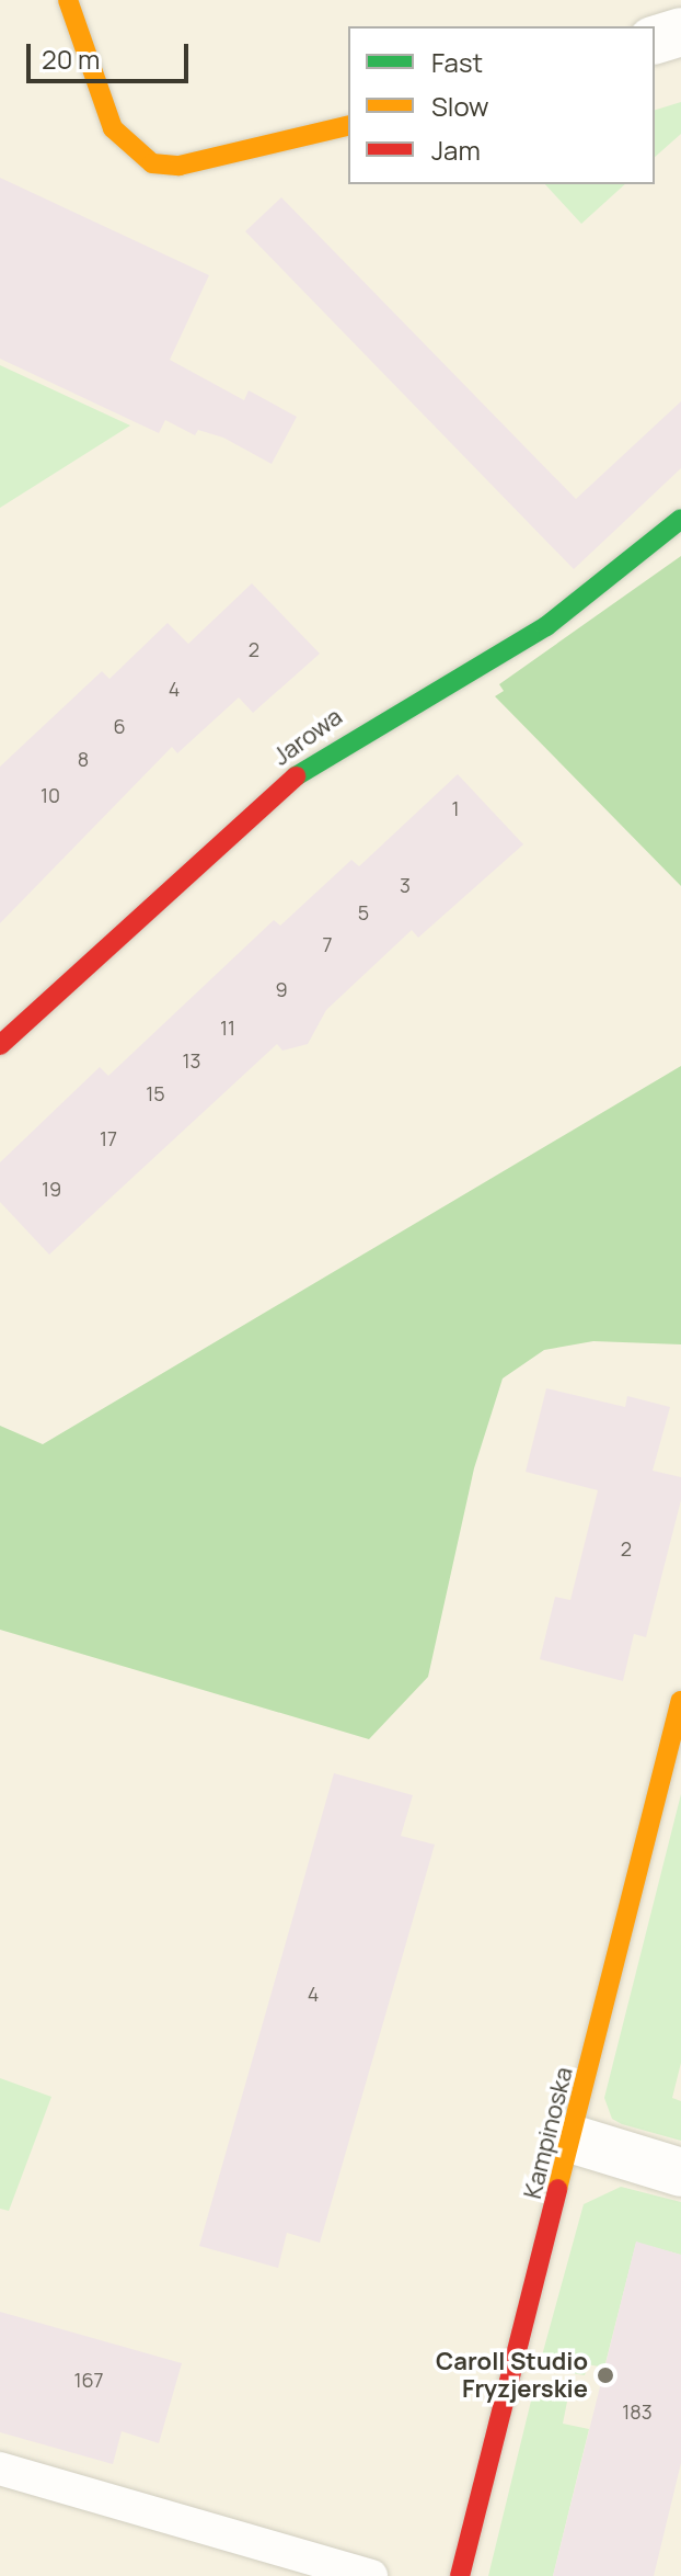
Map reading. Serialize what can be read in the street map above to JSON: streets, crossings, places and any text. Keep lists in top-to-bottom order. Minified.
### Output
{"streets":{"street":["Jarowa","Kampinoska"]},"places":["Caroll Studio Fryzjerskie"],"house_numbers":["2","4","6","8","10","1","3","5","7","9","11","13","15","17","19","2","4","167","183"],"legend":["Fast","Slow","Jam"],"scale_bar":"20 m"}
